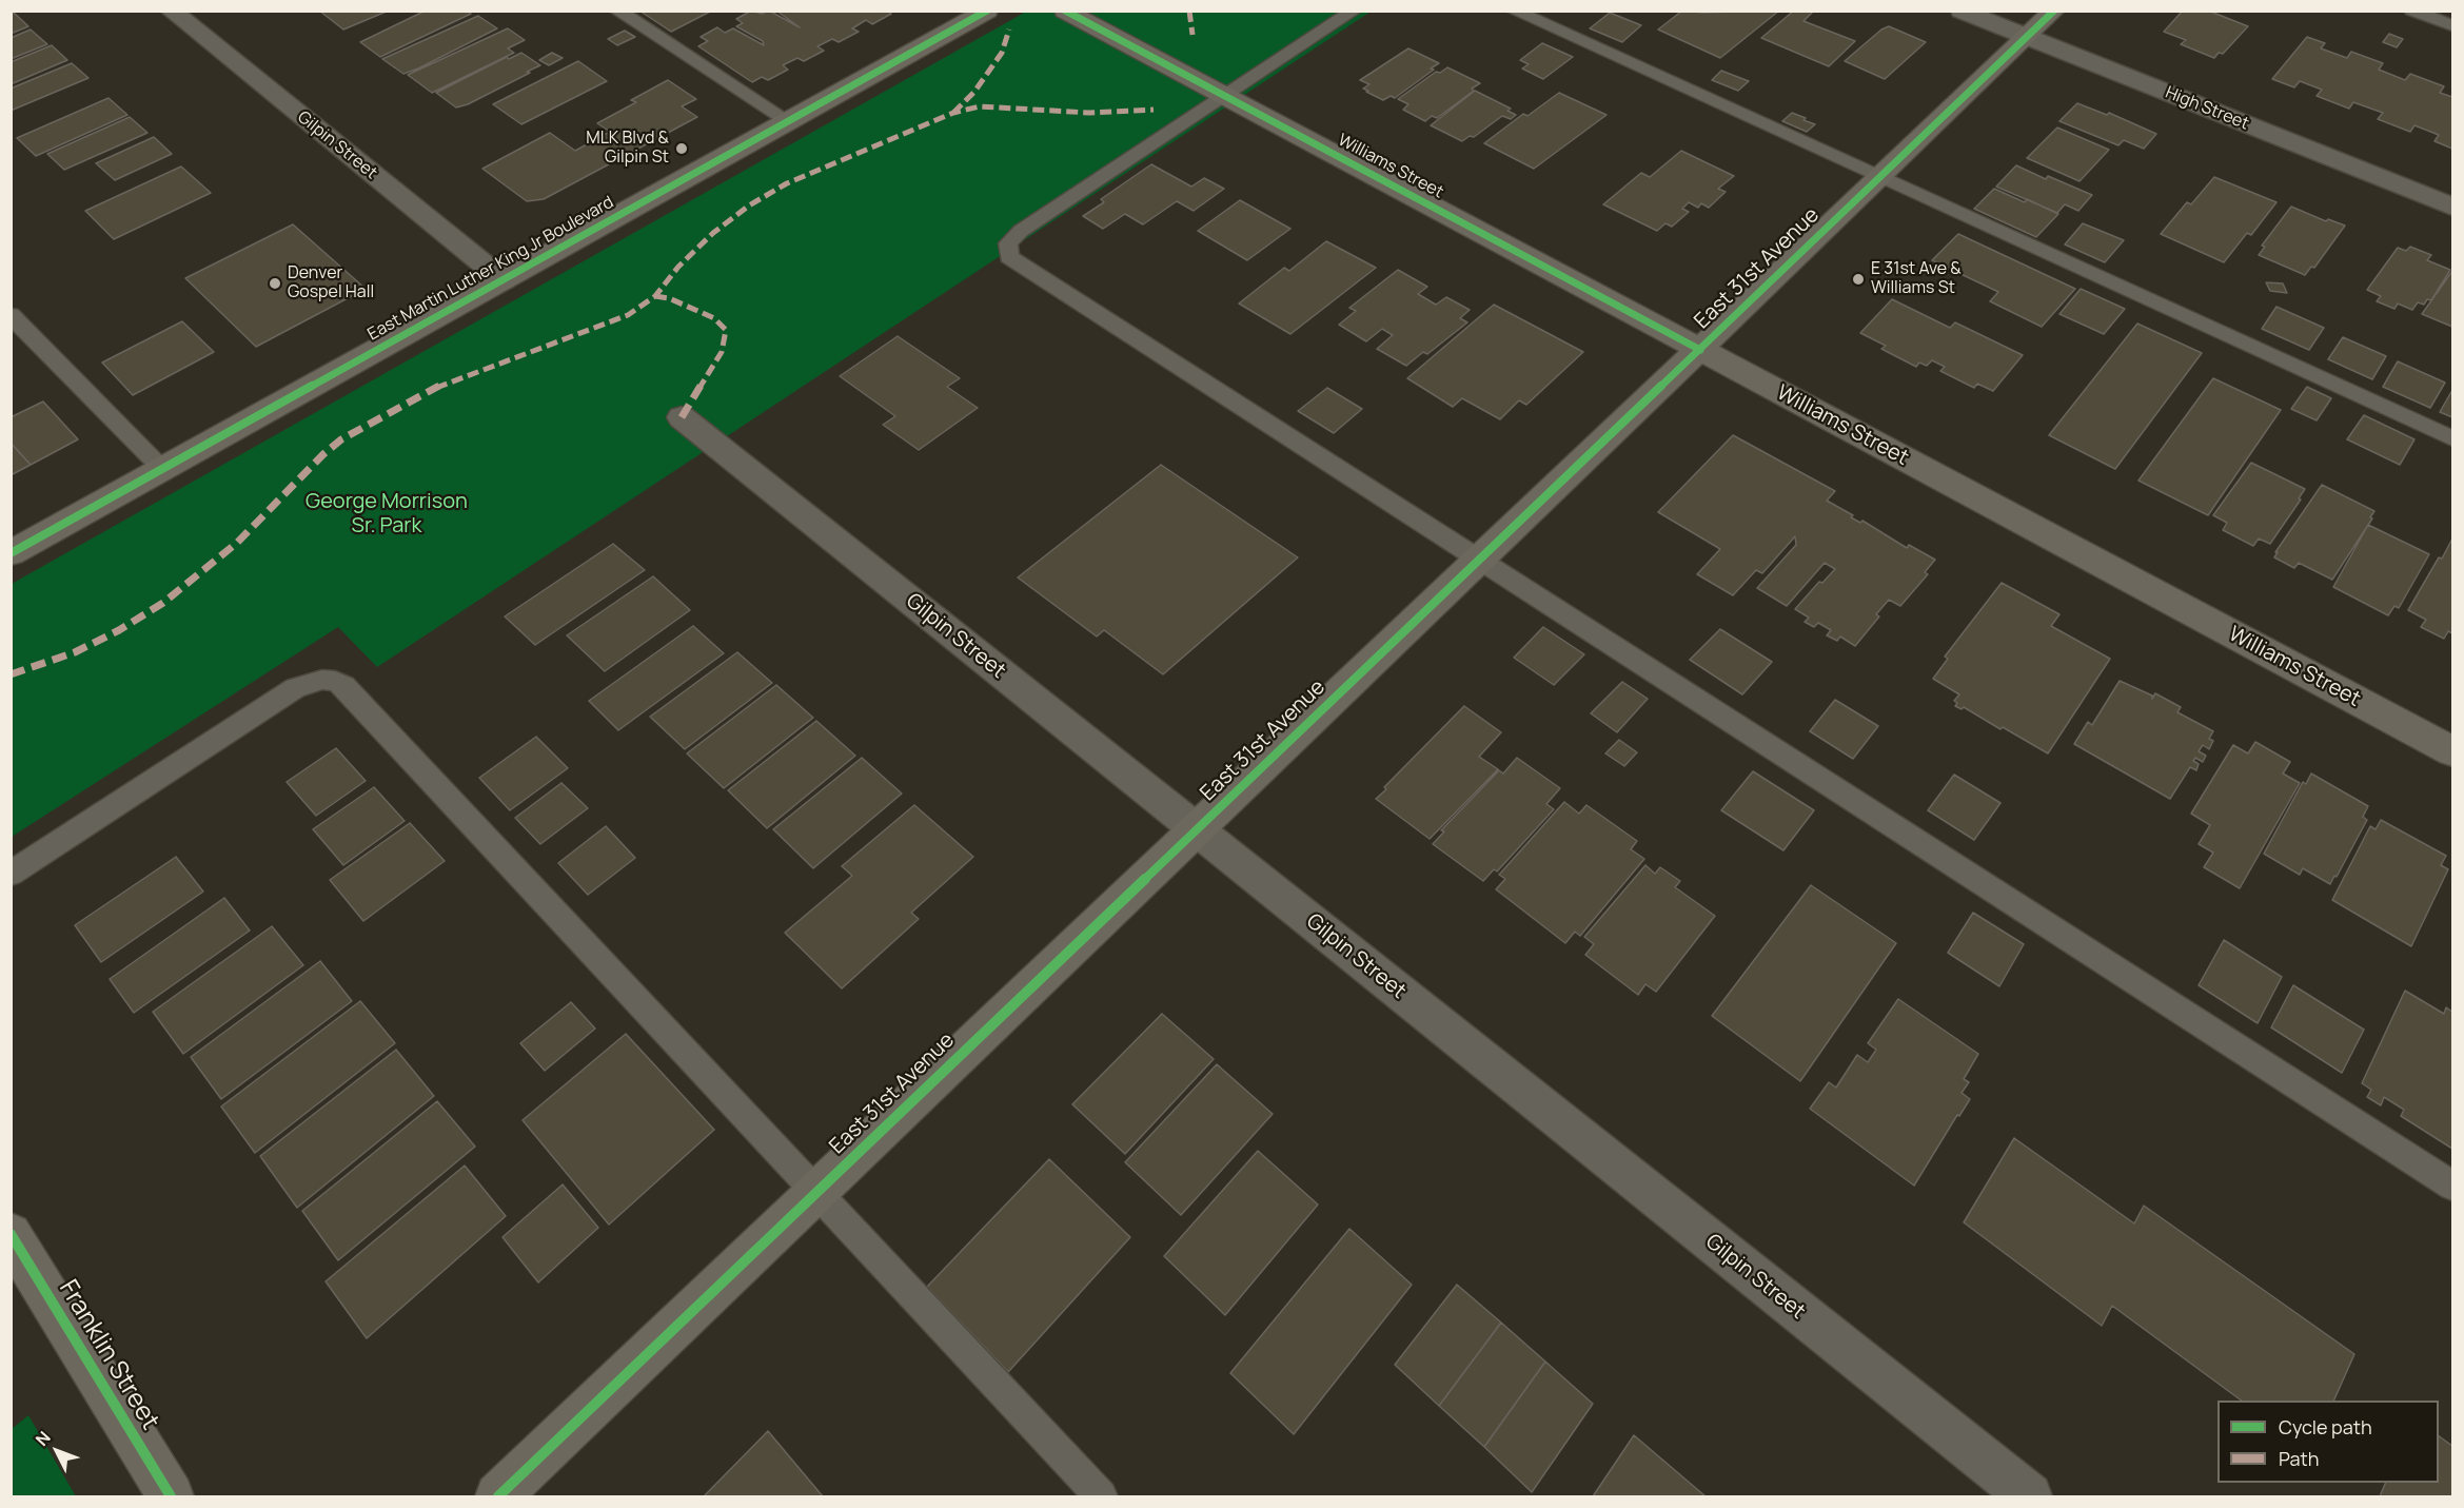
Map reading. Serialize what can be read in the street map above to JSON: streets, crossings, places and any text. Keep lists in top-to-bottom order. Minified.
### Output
{"streets":{"main road":["Williams Street","East Martin Luther King Jr Boulevard","East 31st Avenue","Franklin Street"],"street":["High Street","Gilpin Street"]},"crossings":[["High Street","East 31st Avenue"],["Gilpin Street","East Martin Luther King Jr Boulevard"],["Gilpin Street","East 31st Avenue"],["Williams Street","East 31st Avenue"]],"parks":["George Morrison Sr. Park"],"places":["MLK Blvd & Gilpin St","E 31st Ave & Williams St","Denver Gospel Hall"],"legend":["Cycle path","Path"],"north":"top left"}
